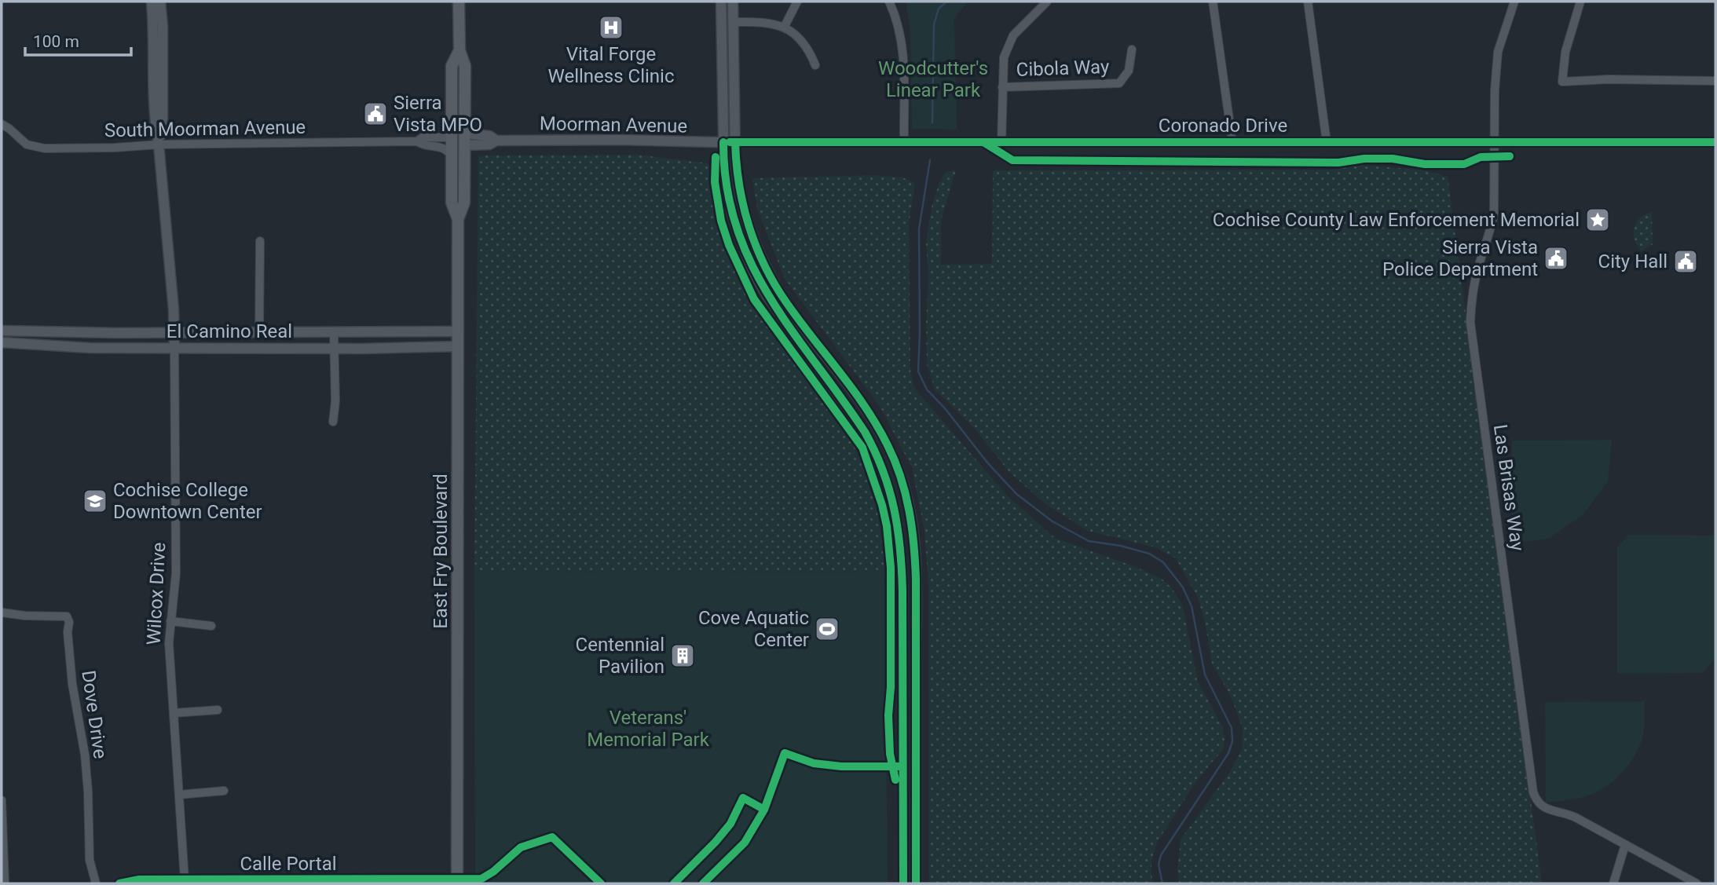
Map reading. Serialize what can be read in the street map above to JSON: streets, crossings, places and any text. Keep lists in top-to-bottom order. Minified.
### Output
{"streets":{"main road":["East Fry Boulevard"],"street":["Cibola Way","Moorman Avenue","Coronado Drive","South Moorman Avenue","El Camino Real","Las Brisas Way","Wilcox Drive","Dove Drive","Calle Portal"]},"crossings":[["Moorman Avenue","Coronado Drive"],["Moorman Avenue","East Fry Boulevard"],["Coronado Drive","Las Brisas Way"],["South Moorman Avenue","East Fry Boulevard"],["South Moorman Avenue","Wilcox Drive"],["El Camino Real","East Fry Boulevard"],["El Camino Real","Wilcox Drive"],["East Fry Boulevard","Calle Portal"],["Wilcox Drive","Calle Portal"]],"parks":["Woodcutter's Linear Park","Veterans' Memorial Park"],"places":{"hospital":["Vital Forge Wellness Clinic"],"public building":["Sierra Vista MPO","Sierra Vista Police Department","City Hall"],"place":["Cochise County Law Enforcement Memorial"],"school or university":["Cochise College Downtown Center"],"sports":["Cove Aquatic Center"],"building":["Centennial Pavilion"]},"scale_bar":"100 m"}
